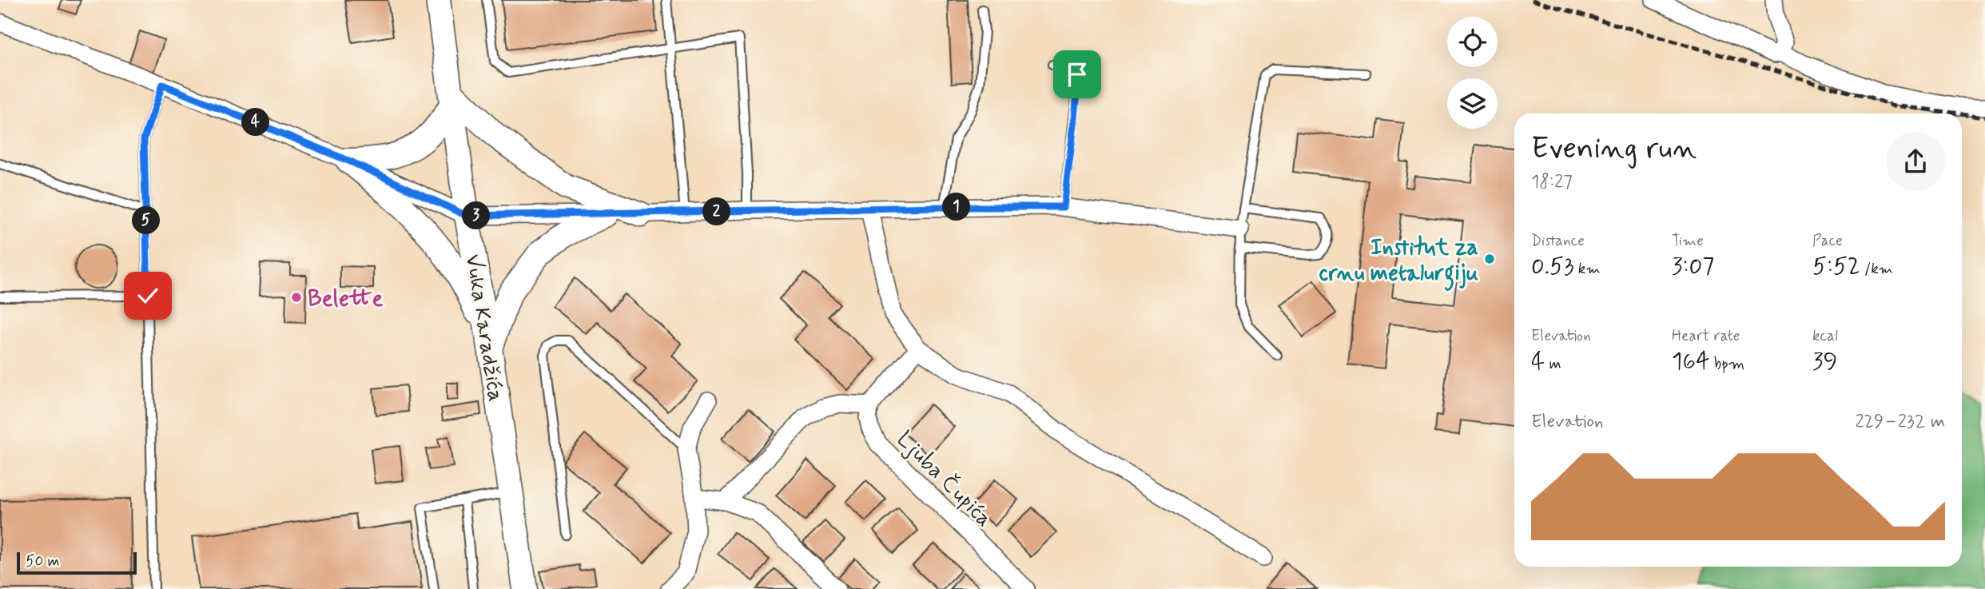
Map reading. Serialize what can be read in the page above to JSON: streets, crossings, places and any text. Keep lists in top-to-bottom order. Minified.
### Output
{"streets":{"street":["Vuka Karadžića","Ljuba Čupića"]},"places":["Institut za crnu metalurgiju","Belette"],"scale_bar":"50 m","page":{"pins":["4","1","2","3","5"],"heading":["Evening run","18:27"],"stats":[["Distance","0.53 km"],["Time","3:07"],["Pace","5:52 /km"],["Elevation","4 m"],["Heart rate","164 bpm"],["kcal","39"]],"chart":["Elevation","229–232 m"],"scale":"50 m"}}
